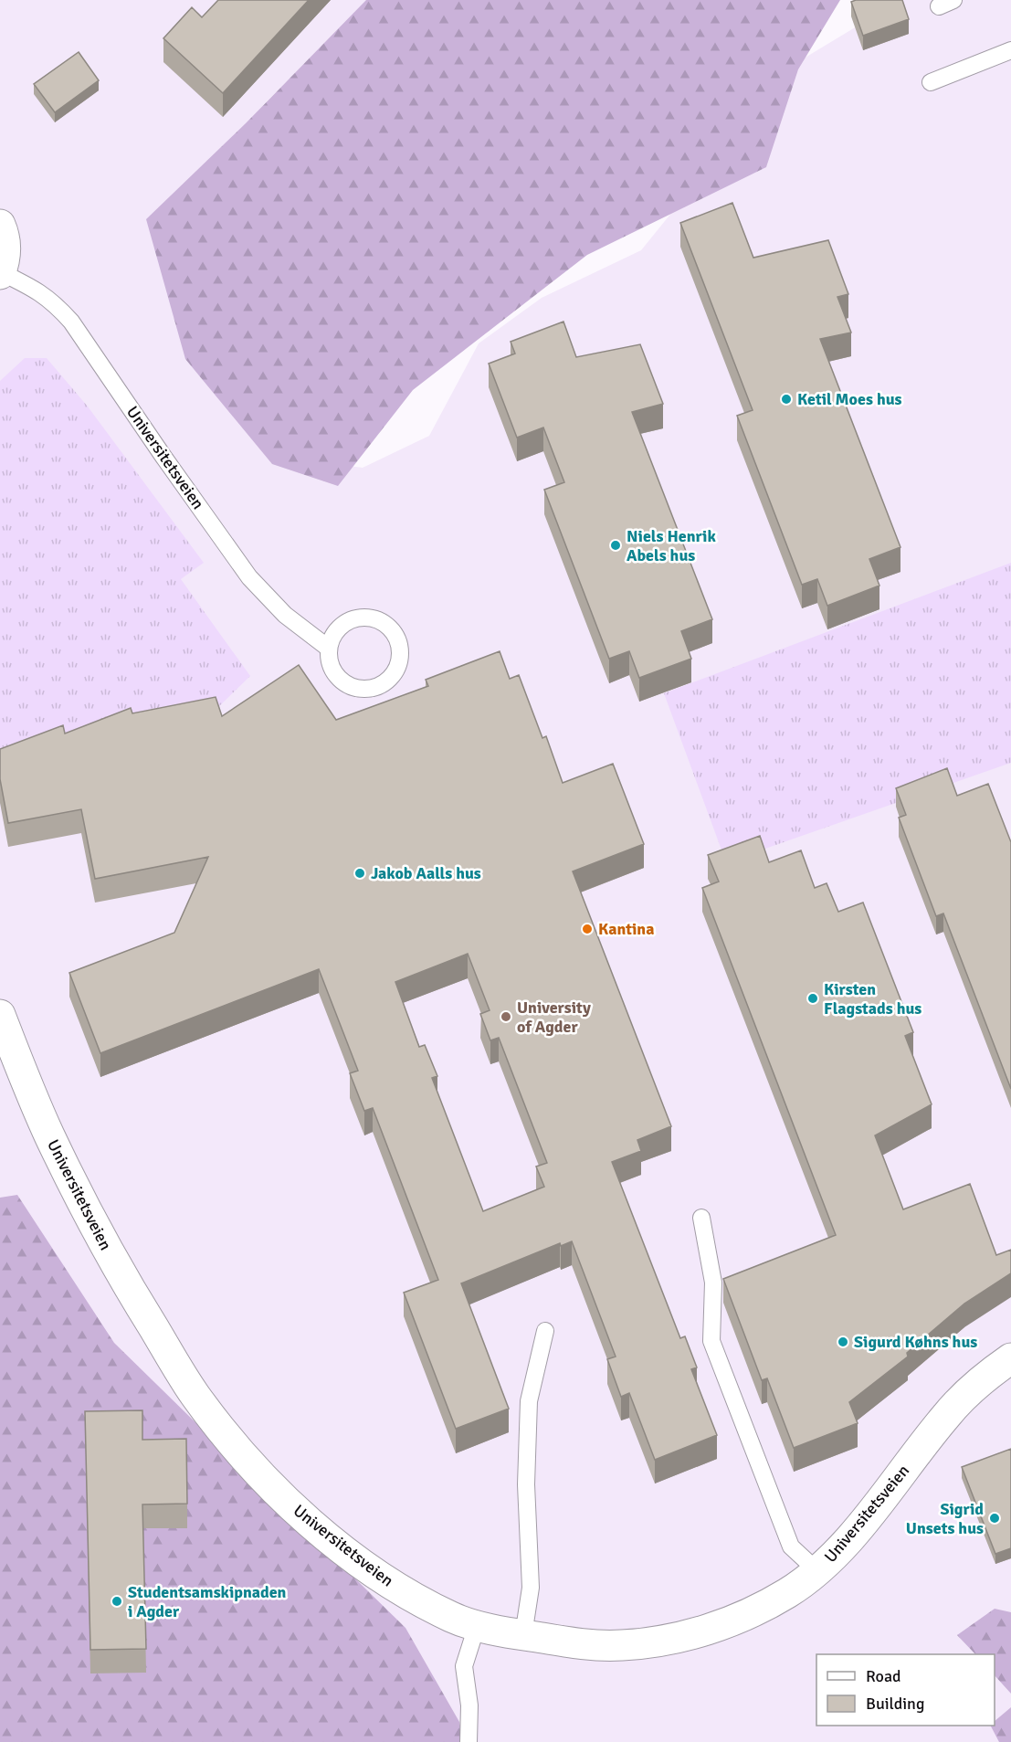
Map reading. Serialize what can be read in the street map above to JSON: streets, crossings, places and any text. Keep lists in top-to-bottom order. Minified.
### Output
{"streets":{"street":["Universitetsveien"]},"places":["Ketil Moes hus","Niels Henrik Abels hus","Jakob Aalls hus","Kantina","Kirsten Flagstads hus","University of Agder","Sigurd Køhns hus","Sigrid Unsets hus","Studentsamskipnaden i Agder"],"legend":["Road","Building"]}
